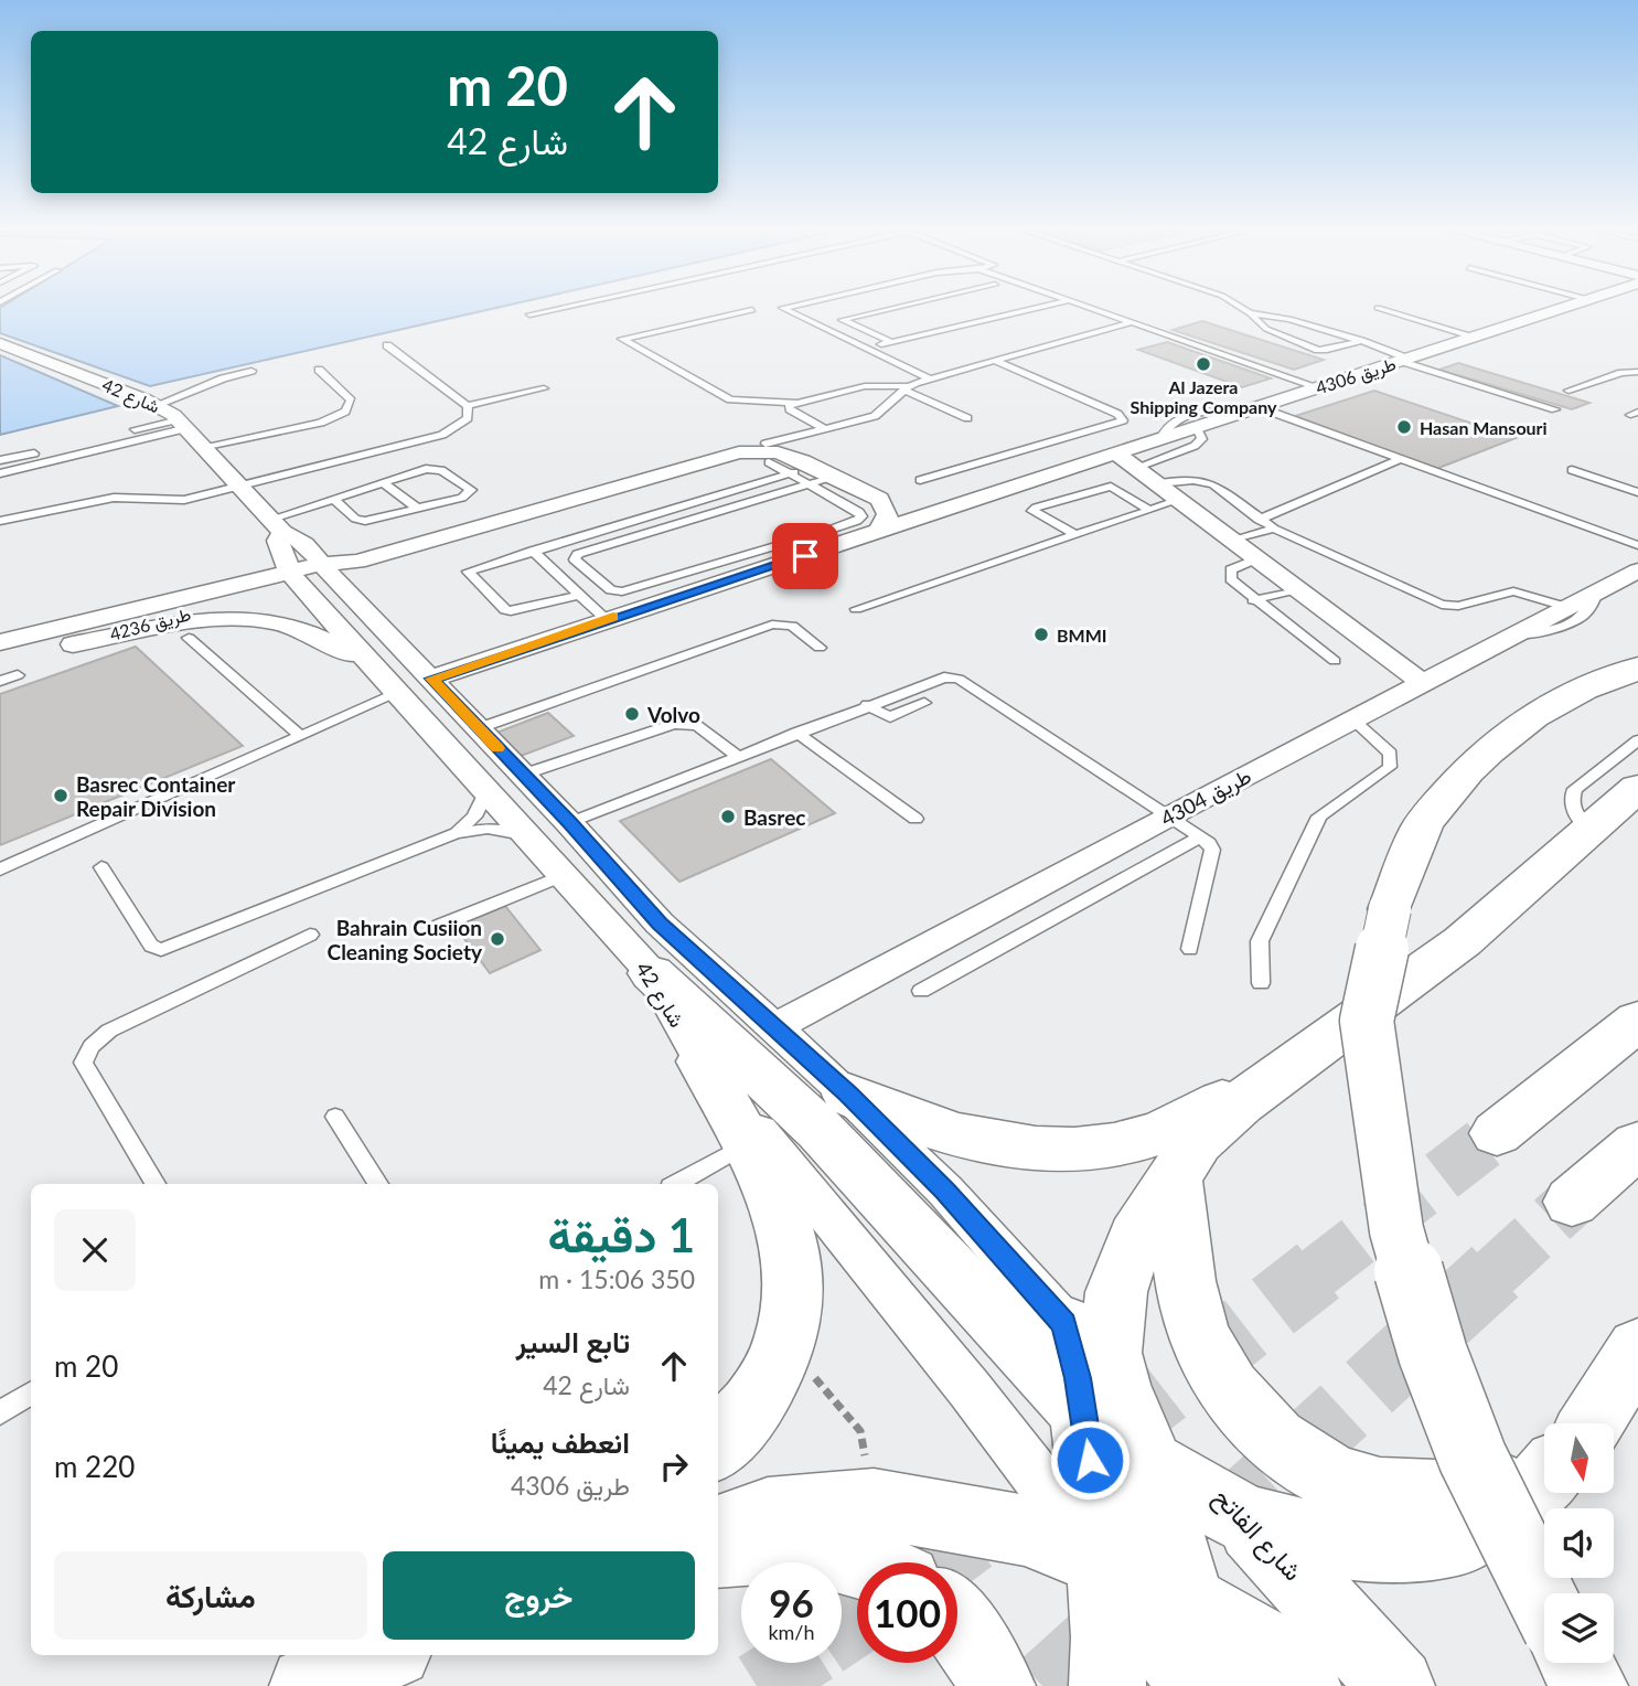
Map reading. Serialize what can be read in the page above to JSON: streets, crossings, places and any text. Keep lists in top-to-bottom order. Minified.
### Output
{"streets":{"main road":["شارع الفاتح"],"street":["طريق 4306","شارع 42","طريق 4236","طريق 4304"]},"crossings":[["طريق 4306","شارع 42"],["شارع 42","طريق 4236"],["شارع 42","طريق 4304"],["شارع 42","شارع الفاتح"]],"places":["Al Jazera Shipping Company","Hasan Mansouri","BMMI","Volvo","Basrec Container Repair Division","Basrec","Bahrain Cusiion Cleaning Society"],"north":"bottom","page":{"turn":["20 m","شارع 42"],"heading":["1 دقيقة","350 m · 15:06"],"list":[{"name":"تابع السير","note":"شارع 42","value":"20 m"},{"name":"انعطف يمينًا","note":"طريق 4306","value":"220 m"}],"buttons":["خروج","مشاركة"],"speed":"96 km/h","limit":"100"}}
